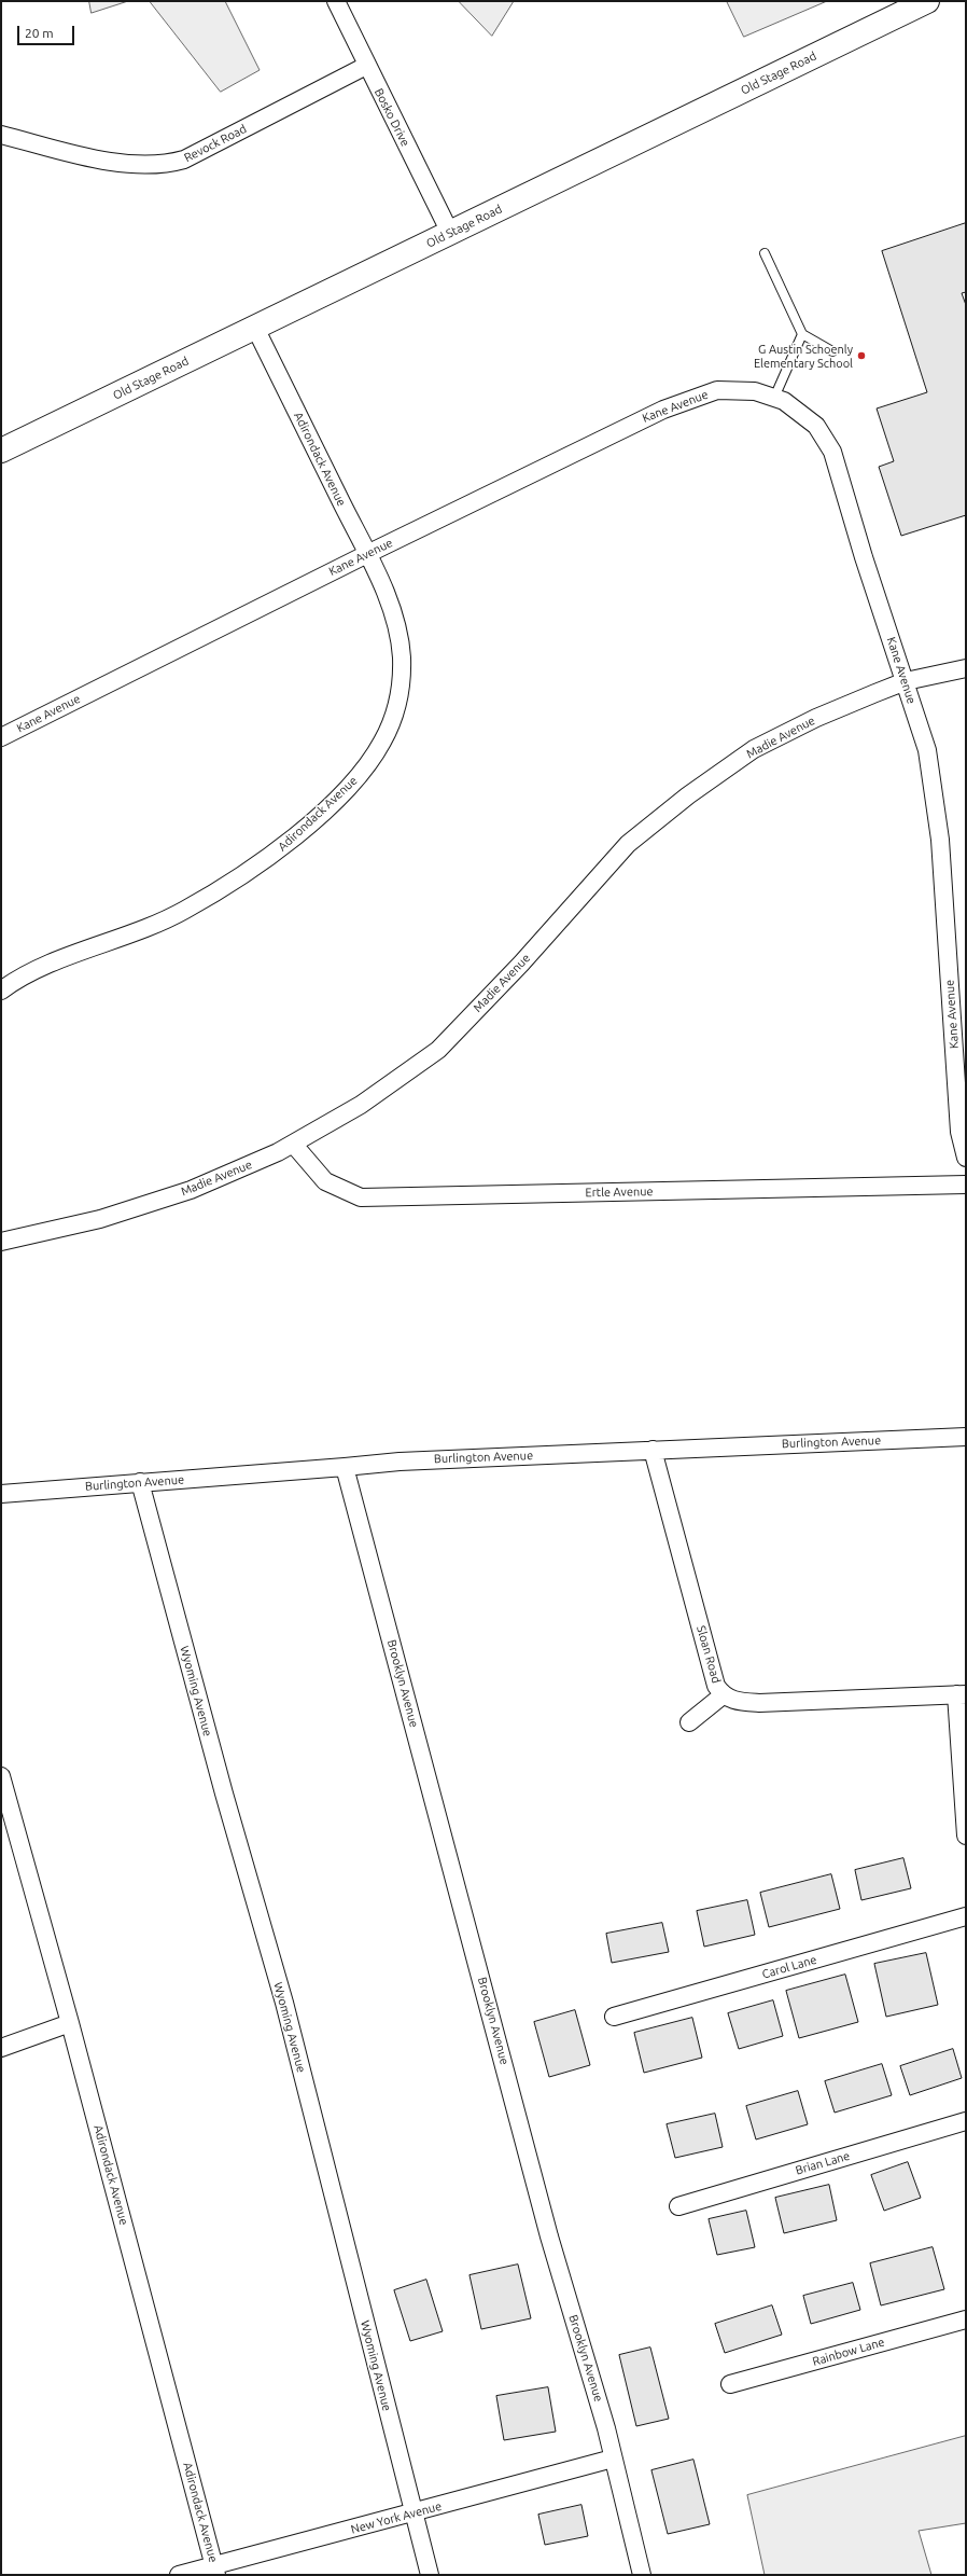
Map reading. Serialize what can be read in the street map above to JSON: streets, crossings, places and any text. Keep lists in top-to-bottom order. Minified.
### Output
{"streets":{"main road":["Old Stage Road"],"street":["Bosko Drive","Revock Road","Kane Avenue","Adirondack Avenue","Madie Avenue","Ertle Avenue","Burlington Avenue","Sloan Road","Brooklyn Avenue","Wyoming Avenue","Carol Lane","Brian Lane","Rainbow Lane","New York Avenue"]},"crossings":[["Old Stage Road","Bosko Drive"],["Old Stage Road","Adirondack Avenue"],["Bosko Drive","Revock Road"],["Kane Avenue","Adirondack Avenue"],["Kane Avenue","Madie Avenue"],["Adirondack Avenue","New York Avenue"],["Madie Avenue","Ertle Avenue"],["Burlington Avenue","Sloan Road"],["Burlington Avenue","Brooklyn Avenue"],["Burlington Avenue","Wyoming Avenue"],["Brooklyn Avenue","New York Avenue"],["Wyoming Avenue","New York Avenue"]],"places":["G Austin Schoenly Elementary School"],"scale_bar":"20 m"}
